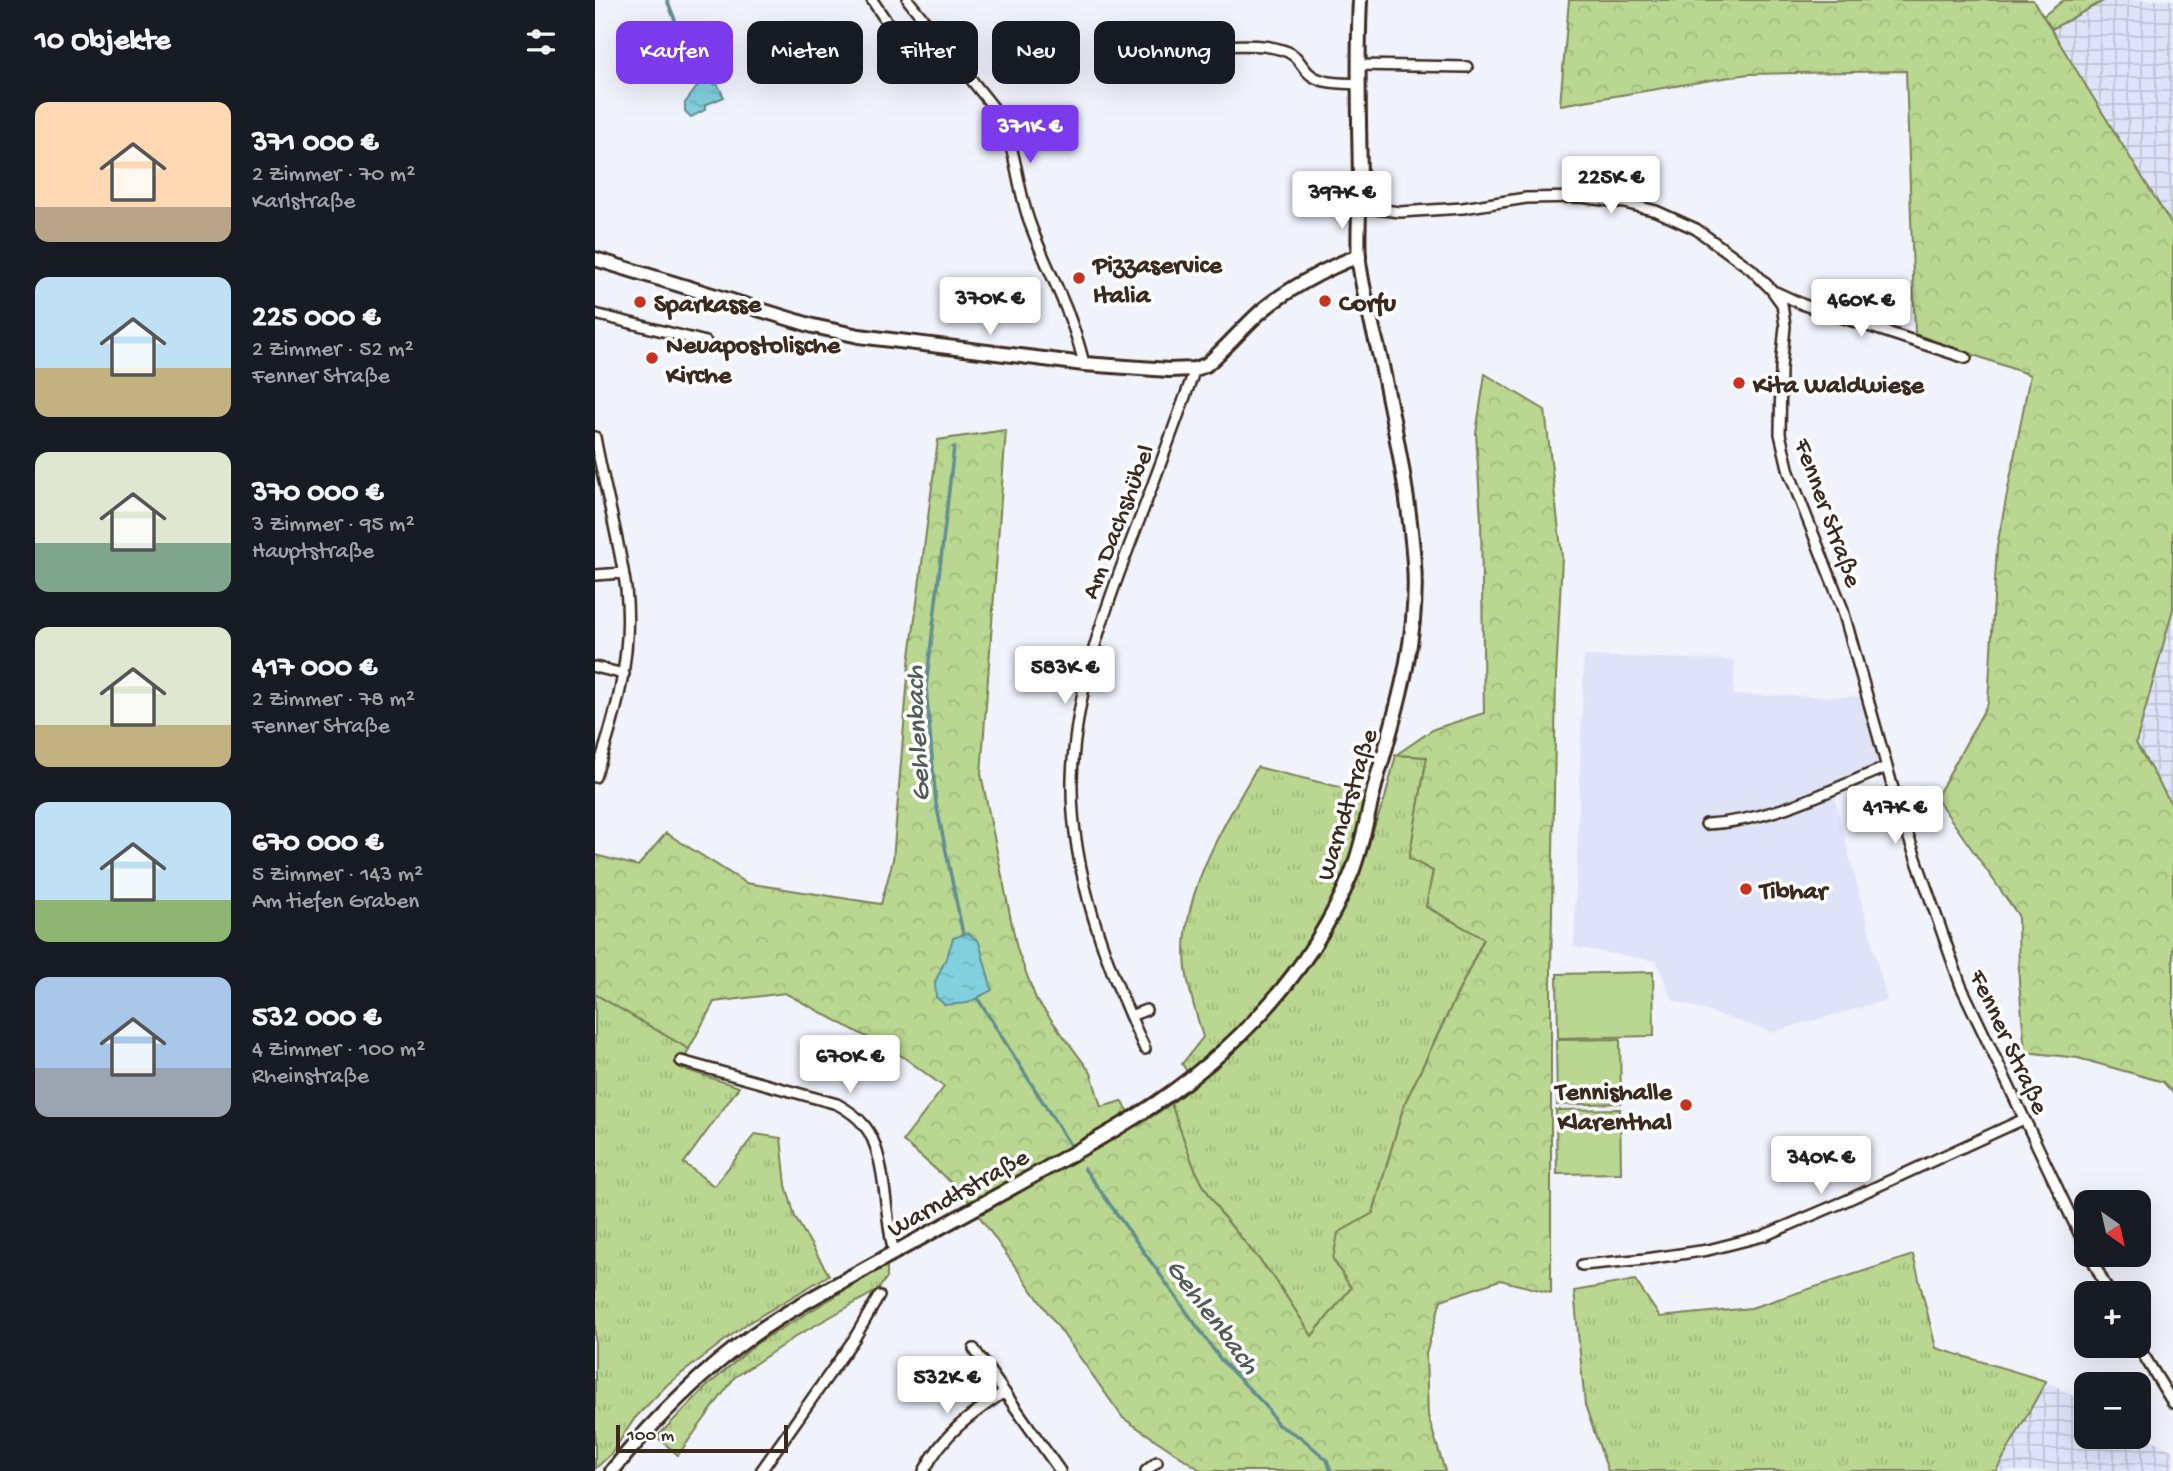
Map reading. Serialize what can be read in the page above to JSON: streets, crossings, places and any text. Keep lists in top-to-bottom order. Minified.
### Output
{"streets":{"main road":["Warndtstraße"],"street":["Fenner Straße","Am Dachshübel"]},"crossings":[["Fenner Straße","Warndtstraße"]],"water":["Gehlenbach"],"places":["Pizzaservice Italia","Corfu","Sparkasse","Neuapostolische Kirche","Kita Waldwiese","Tibhar","Tennishalle Klarenthal"],"scale_bar":"100 m","north":"bottom right","page":{"heading":"10 Objekte","chip":["Kaufen","Mieten","Filter","Neu","Wohnung"],"list":[{"name":"371 000 €","note":"2 Zimmer · 70 m² · Karlstraße"},{"name":"225 000 €","note":"2 Zimmer · 52 m² · Fenner Straße"},{"name":"370 000 €","note":"3 Zimmer · 95 m² · Hauptstraße"},{"name":"417 000 €","note":"2 Zimmer · 78 m² · Fenner Straße"},{"name":"670 000 €","note":"5 Zimmer · 143 m² · Am tiefen Graben"},{"name":"532 000 €","note":"4 Zimmer · 100 m² · Rheinstraße"}],"price":["371K €","225K €","397K €","370K €","460K €","583K €","417K €","670K €","340K €","532K €"],"map_buttons":["+","−"],"scale":"100 m"}}
